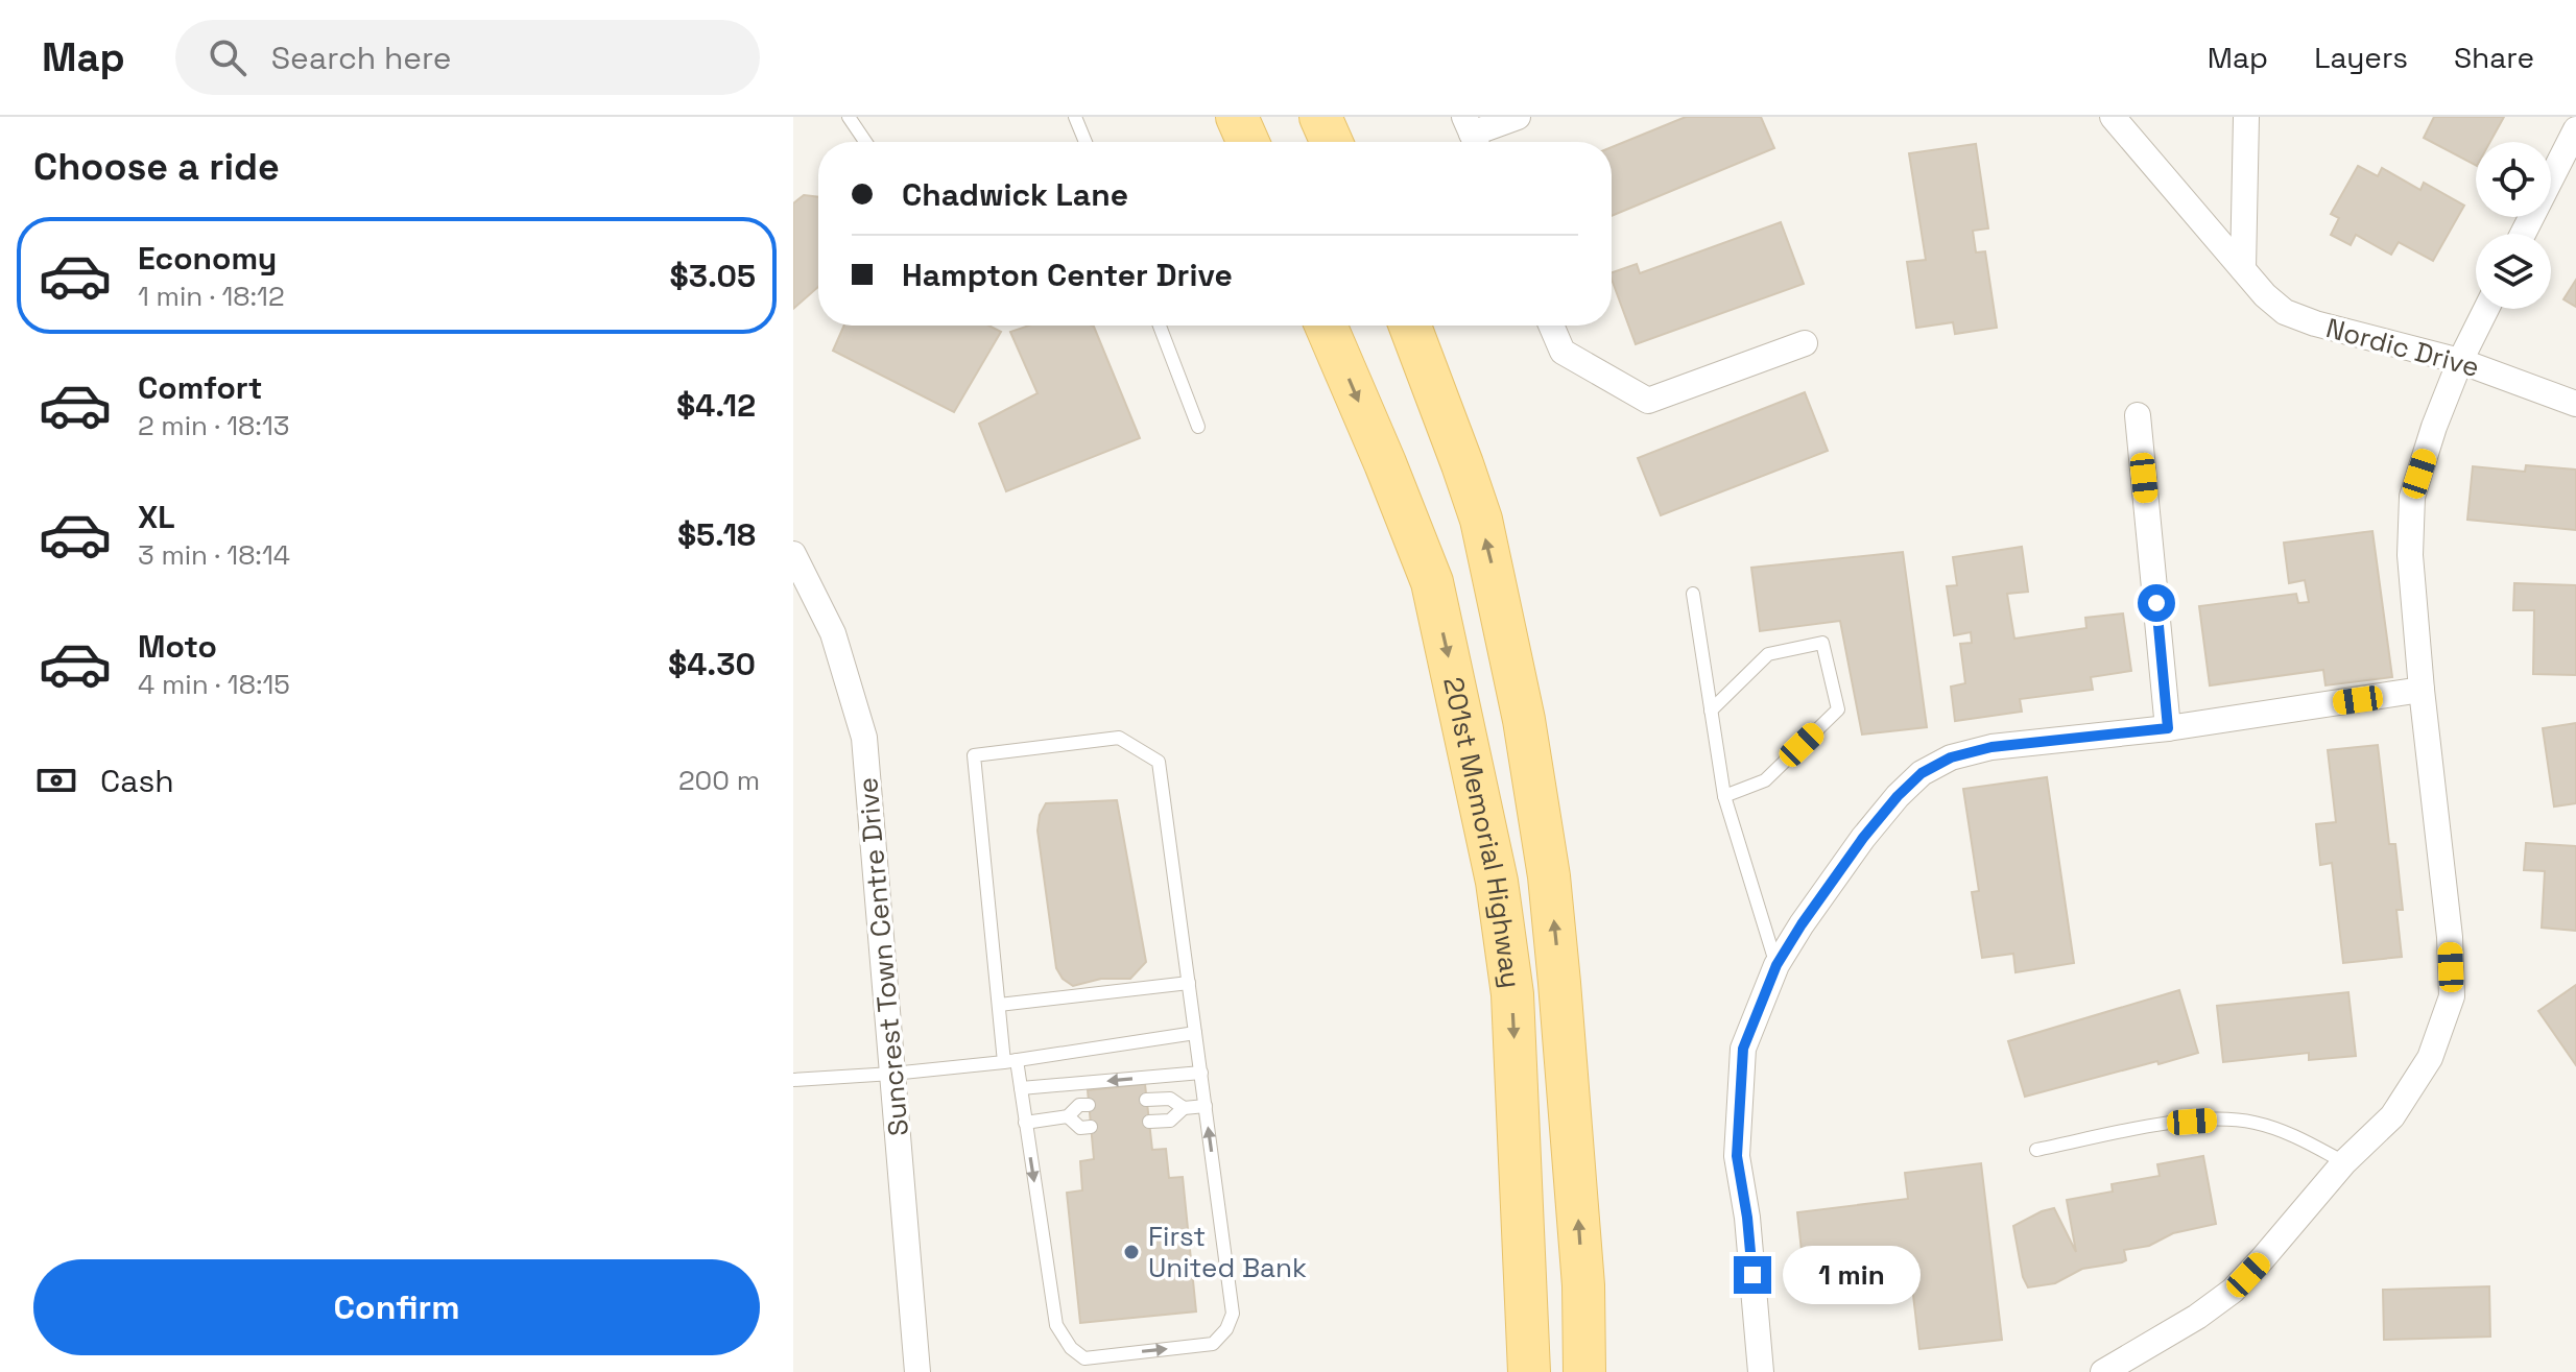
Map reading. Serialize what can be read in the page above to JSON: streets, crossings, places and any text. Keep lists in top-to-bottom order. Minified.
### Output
{"streets":{"main road":["201st Memorial Highway"],"street":["Nordic Drive","Suncrest Town Centre Drive"]},"places":["First United Bank"],"page":{"header":"Map","search":"Search here","nav":["Map","Layers","Share"],"heading":"Choose a ride","banner":["Chadwick Lane","Hampton Center Drive"],"list":[{"name":"Economy","note":"1 min · 18:12","value":"$3.05"},{"name":"Comfort","note":"2 min · 18:13","value":"$4.12"},{"name":"XL","note":"3 min · 18:14","value":"$5.18"},{"name":"Moto","note":"4 min · 18:15","value":"$4.30"}],"pay":["Cash","200 m"],"buttons":"Confirm","bubble":"1 min"}}
